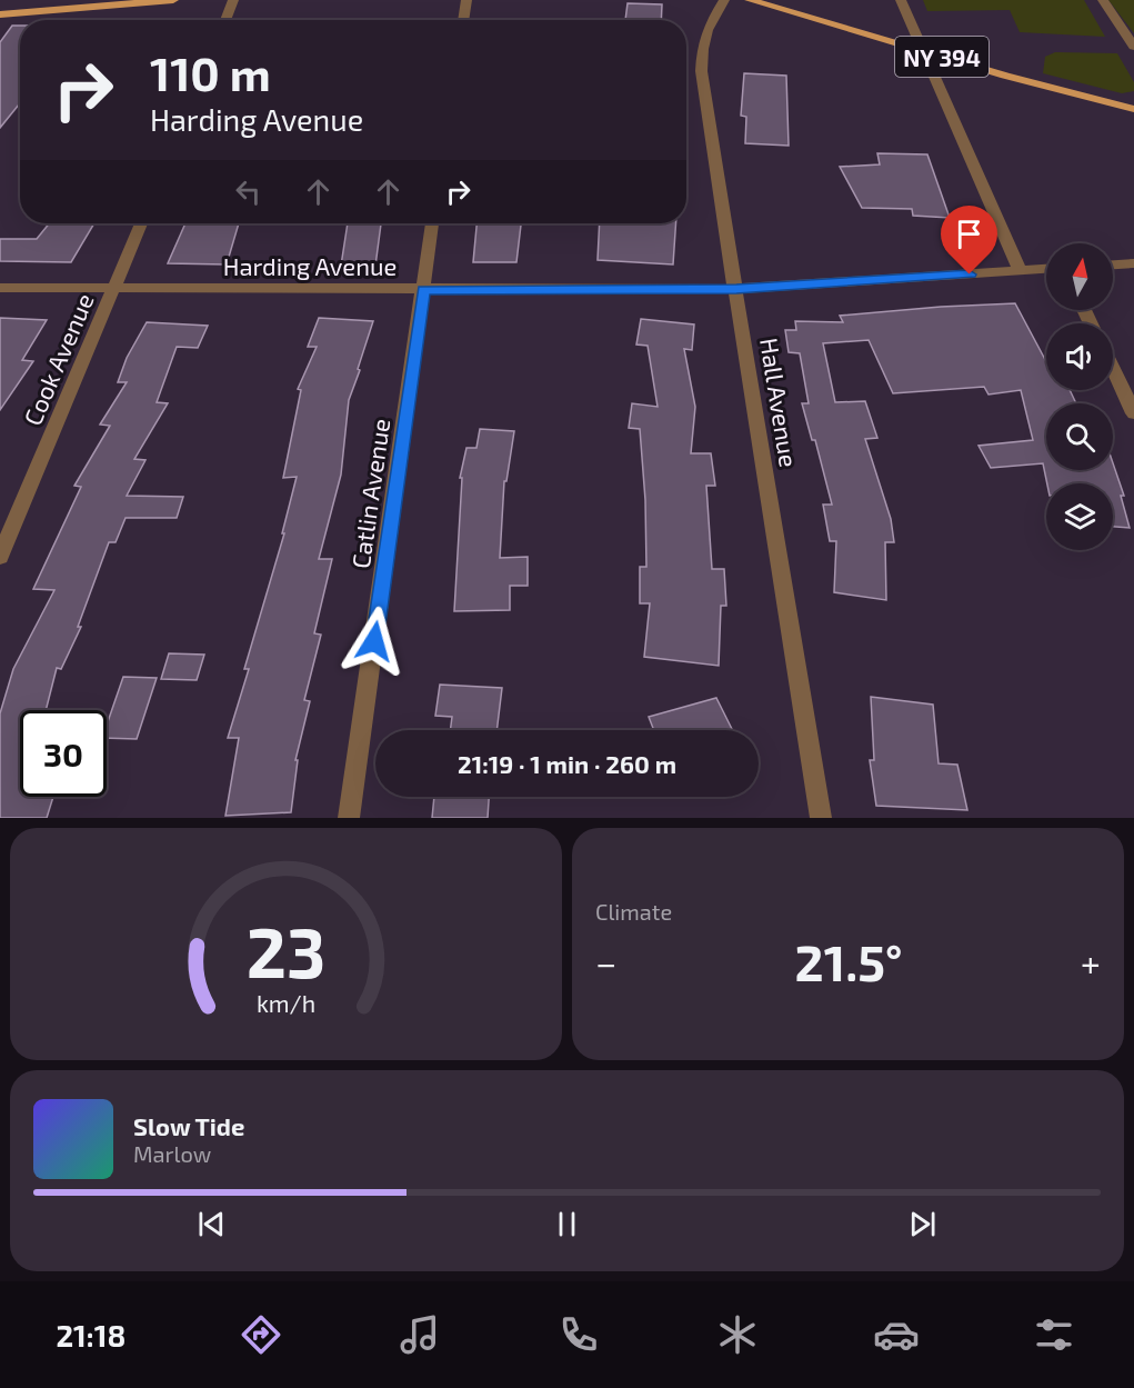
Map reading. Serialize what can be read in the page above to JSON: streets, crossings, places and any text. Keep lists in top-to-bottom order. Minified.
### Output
{"streets":{"main road":["NY 394"],"street":["Harding Avenue","Cook Avenue","Hall Avenue","Catlin Avenue"]},"crossings":[["Harding Avenue","Cook Avenue"],["Harding Avenue","Hall Avenue"],["Harding Avenue","Catlin Avenue"]],"north":"top","page":{"turn":["110 m","Harding Avenue"],"limit":"30","trip":"21:19 · 1 min · 260 m","tile":"Climate","heat":["−","21.5°","+"],"song":["Slow Tide","Marlow"],"tabs":"21:18","gauge":["23","km/h"]}}
